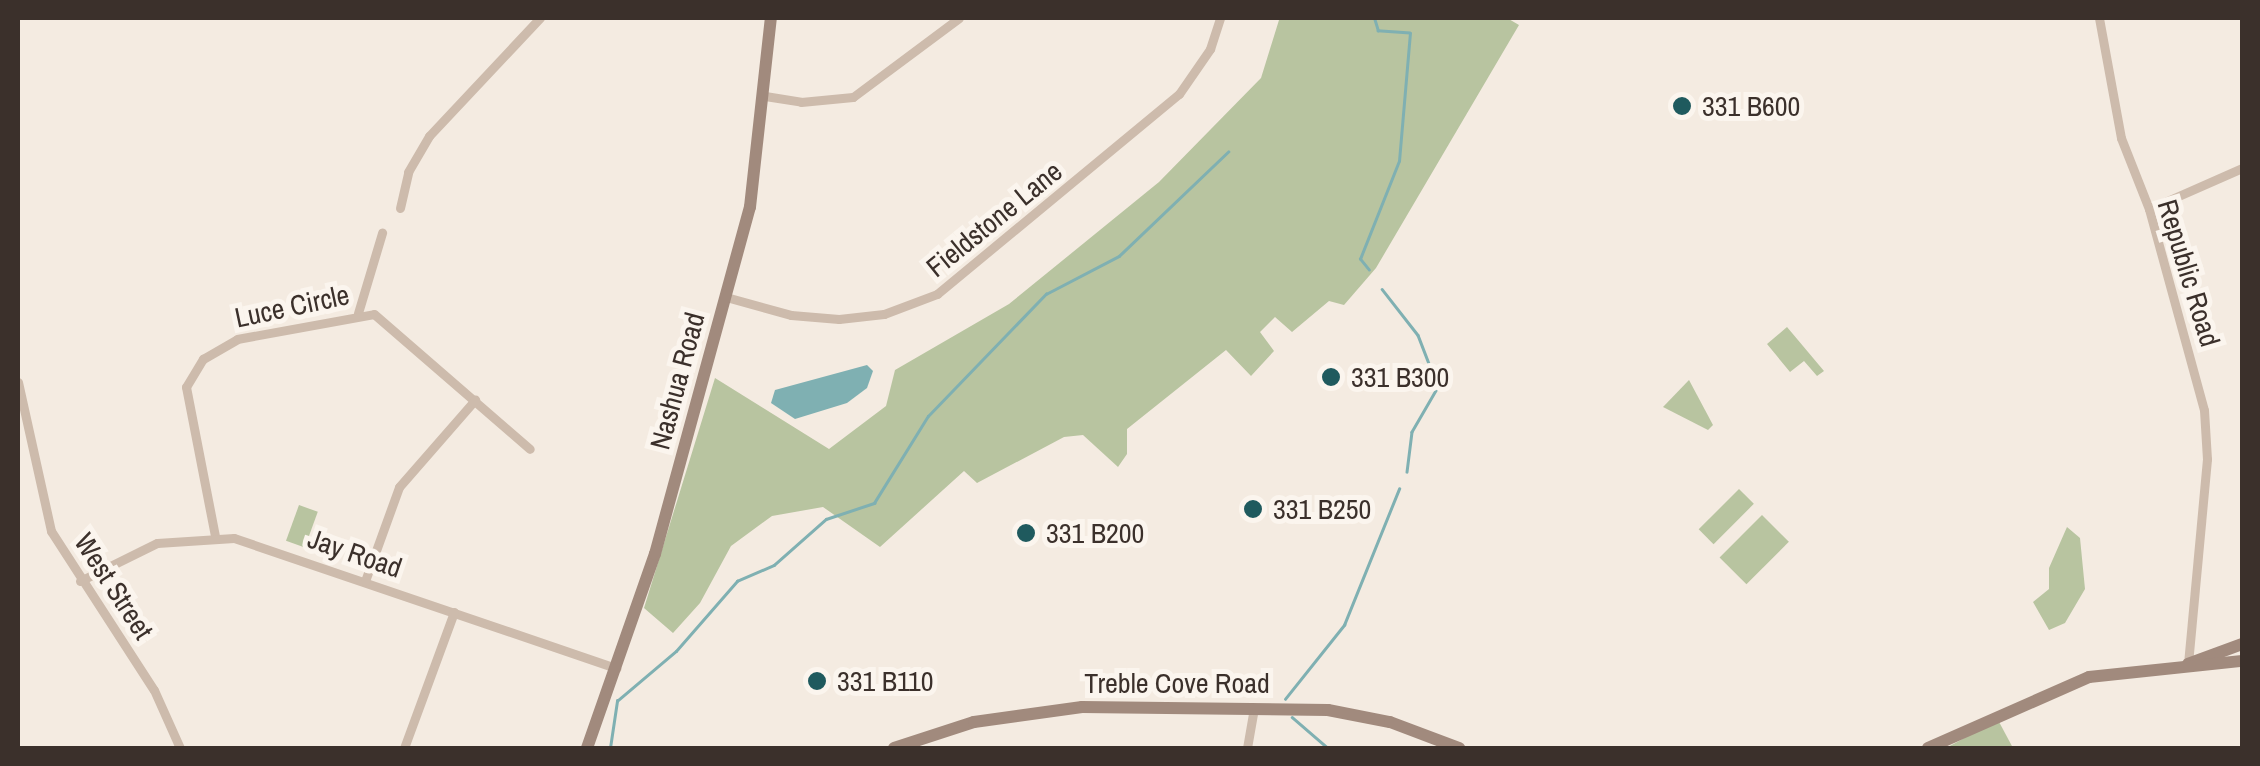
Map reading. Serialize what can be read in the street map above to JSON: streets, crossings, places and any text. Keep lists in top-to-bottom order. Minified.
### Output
{"streets":{"main road":["Nashua Road","Treble Cove Road"],"street":["Fieldstone Lane","Republic Road","Luce Circle","Jay Road","West Street"]},"crossings":[["Fieldstone Lane","Nashua Road"],["Luce Circle","Jay Road"],["Nashua Road","Jay Road"],["Jay Road","West Street"]],"places":["331 B600","331 B300","331 B250","331 B200","331 B110"]}
